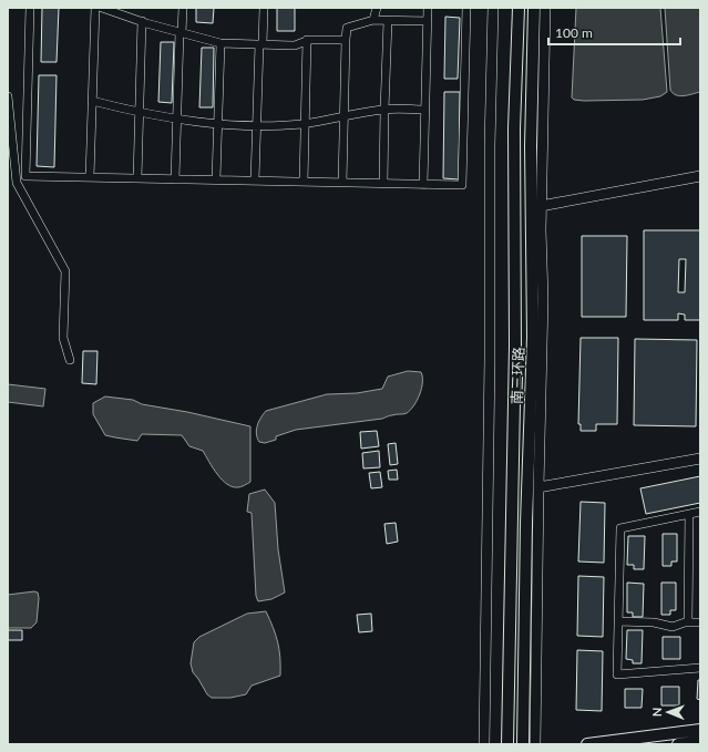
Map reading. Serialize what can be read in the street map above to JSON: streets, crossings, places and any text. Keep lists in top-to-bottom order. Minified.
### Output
{"streets":{"main road":["南三环路"]},"scale_bar":"100 m","north":"left"}
